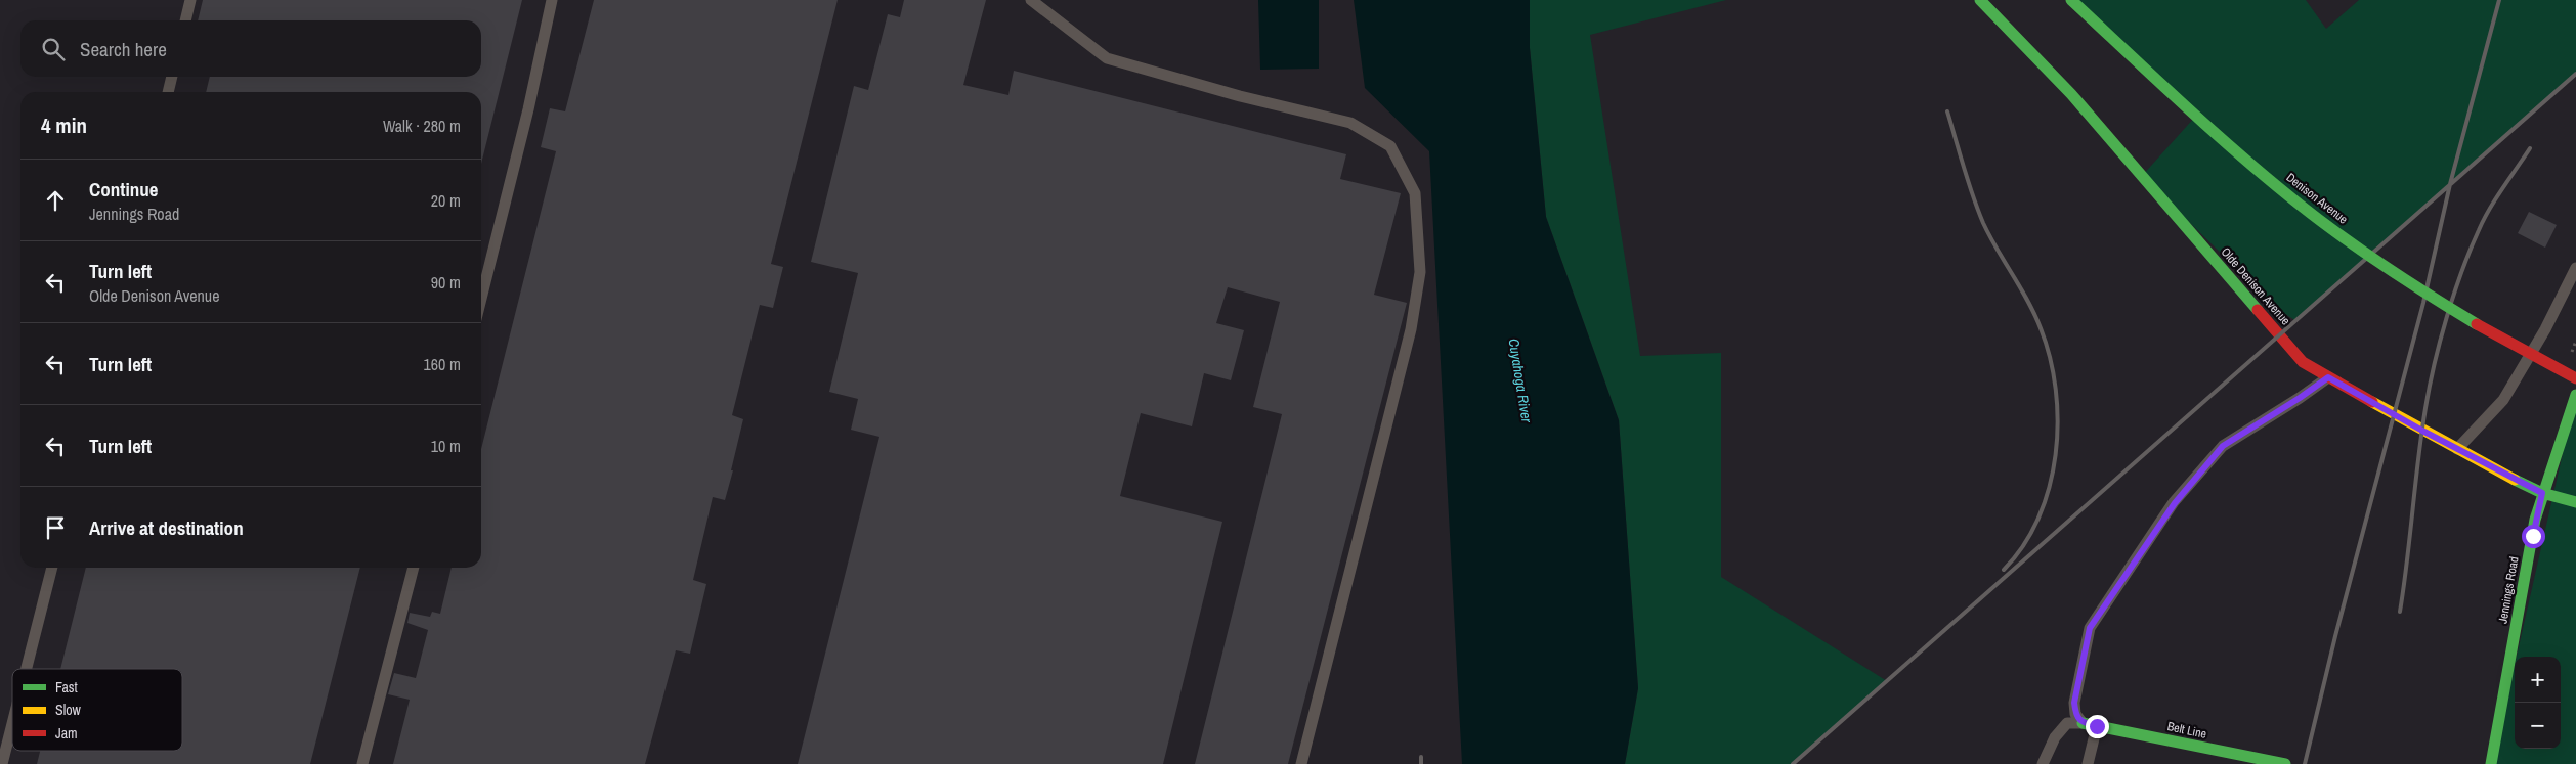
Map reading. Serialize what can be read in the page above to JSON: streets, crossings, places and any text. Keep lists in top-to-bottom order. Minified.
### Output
{"streets":{"street":["Denison Avenue","Olde Denison Avenue","Jennings Road","Belt Line"]},"crossings":[["Olde Denison Avenue","Jennings Road"]],"water":["Cuyahoga River"],"legend":["Fast","Slow","Jam"],"page":{"search":"Search here","heading":["4 min","Walk · 280 m"],"list":[["Continue","Jennings Road","20 m"],["Turn left","Olde Denison Avenue","90 m"],["Turn left","160 m"],["Turn left","10 m"],"Arrive at destination"],"map_buttons":["+","−"]}}
